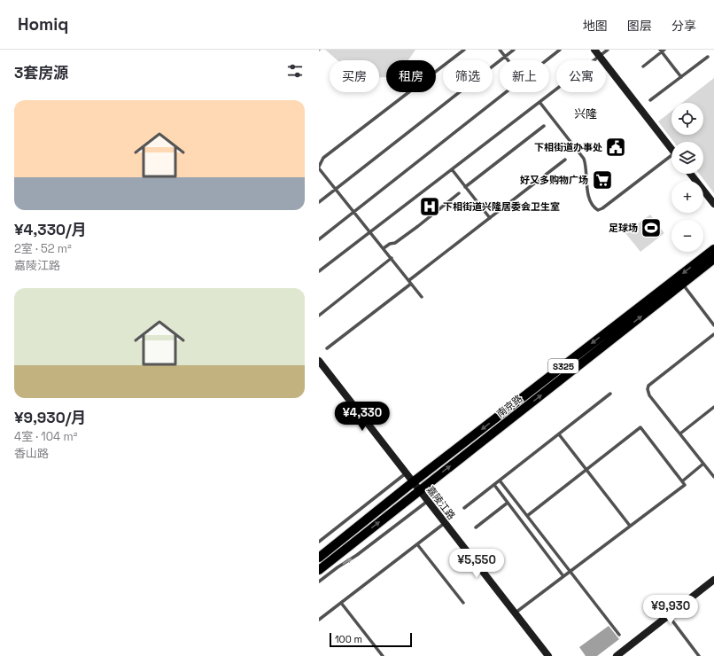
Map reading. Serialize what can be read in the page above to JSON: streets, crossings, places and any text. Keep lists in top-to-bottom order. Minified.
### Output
{"streets":{"main road":["S325","南京路"],"street":["嘉陵江路"]},"crossings":[["南京路","嘉陵江路"]],"districts":["兴隆"],"places":{"public building":["下相街道办事处"],"supermarket":["好又多购物广场"],"hospital":["下相街道兴隆居委会卫生室"],"sports":["足球场"]},"scale_bar":"100 m","page":{"header":"Homiq","nav":["地图","图层","分享"],"heading":"3套房源","chip":["买房","租房","筛选","新上","公寓"],"list":[{"name":"¥4,330/月","note":"2室 · 52 m² · 嘉陵江路"},{"name":"¥9,930/月","note":"4室 · 104 m² · 香山路"}],"map_buttons":["+","−"],"price":["¥4,330","¥5,550","¥9,930"],"scale":"100 m"}}
